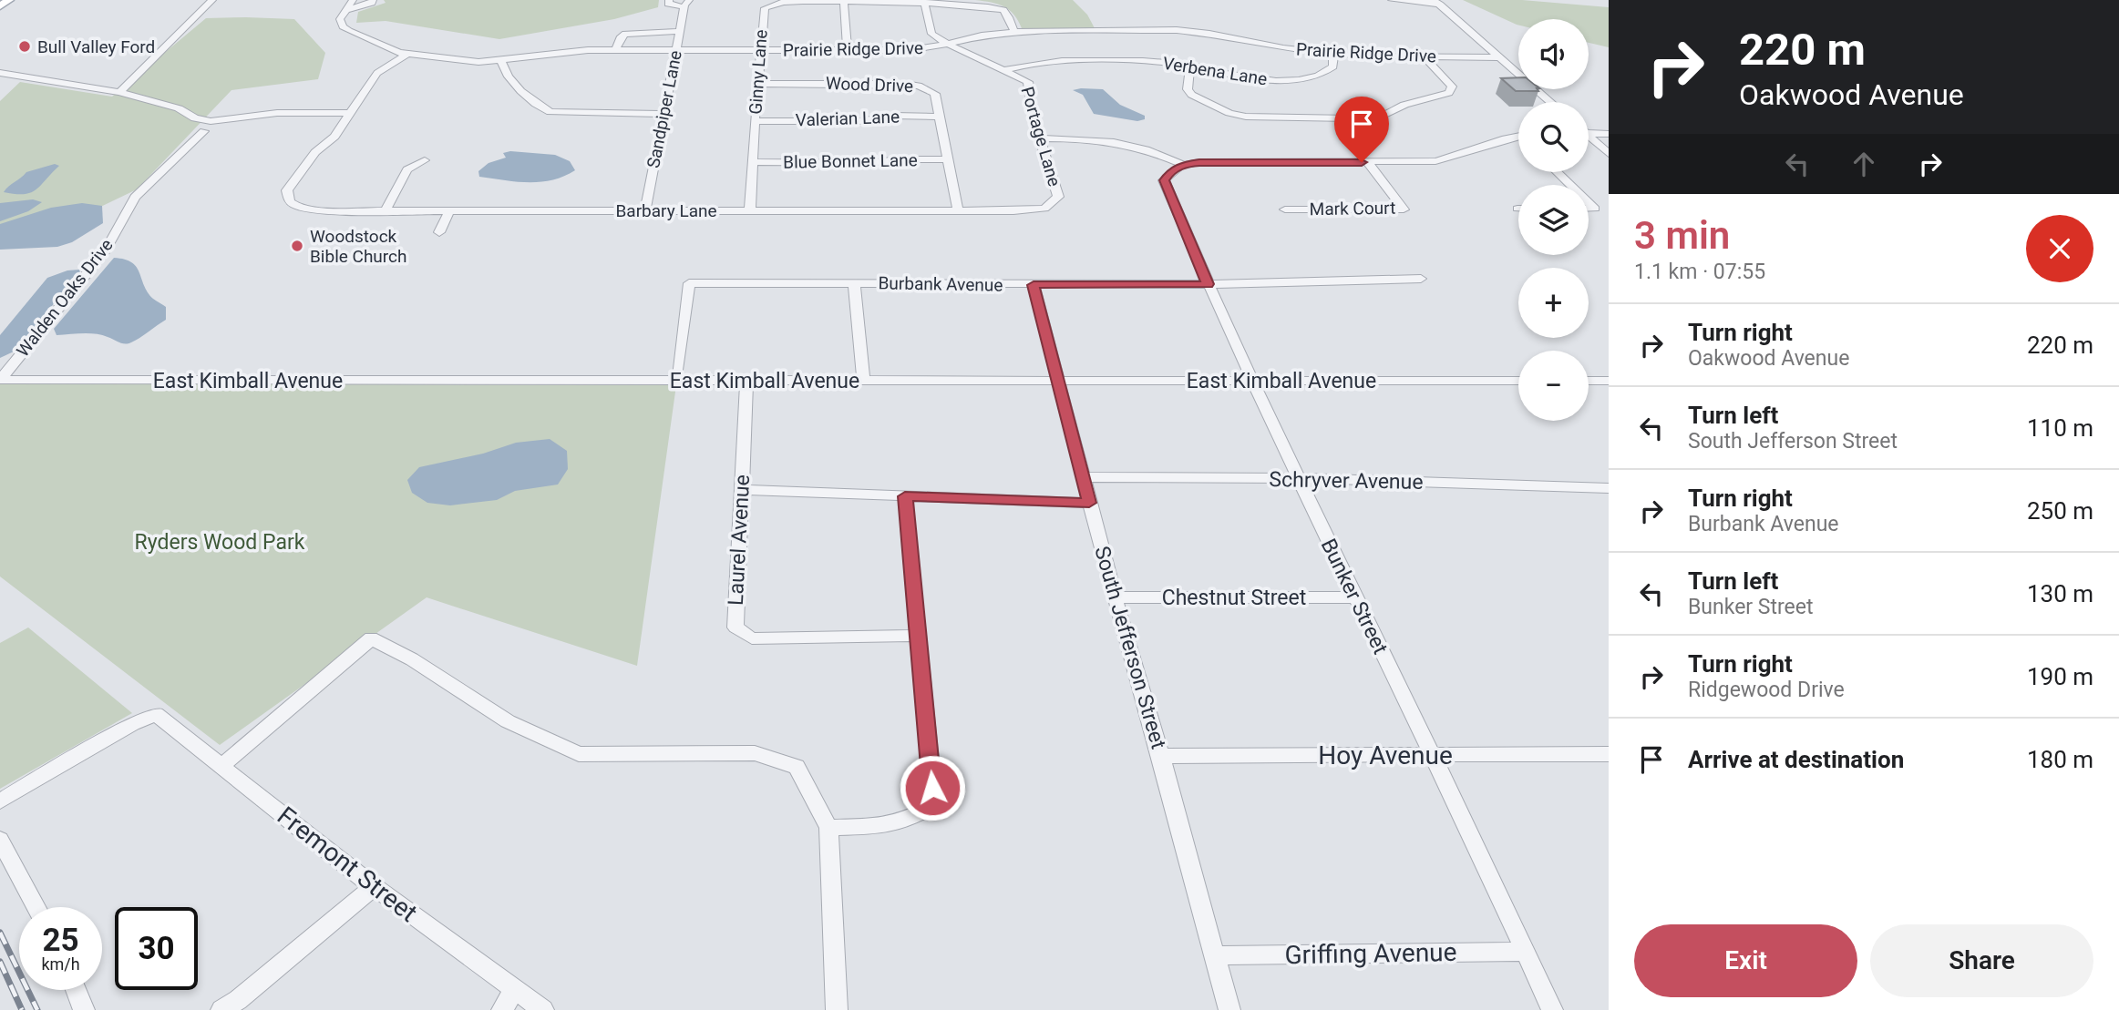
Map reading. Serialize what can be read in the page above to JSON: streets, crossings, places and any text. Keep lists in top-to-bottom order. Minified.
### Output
{"streets":{"street":["Prairie Ridge Drive","Verbena Lane","Ginny Lane","Wood Drive","Sandpiper Lane","Valerian Lane","Portage Lane","Blue Bonnet Lane","Mark Court","Barbary Lane","Burbank Avenue","Walden Oaks Drive","East Kimball Avenue","Schryver Avenue","Laurel Avenue","Bunker Street","Chestnut Street","South Jefferson Street","Hoy Avenue","Fremont Street","Griffing Avenue"]},"crossings":[["Prairie Ridge Drive","Verbena Lane"],["Prairie Ridge Drive","Ginny Lane"],["Prairie Ridge Drive","Sandpiper Lane"],["Prairie Ridge Drive","Portage Lane"],["Verbena Lane","Portage Lane"],["Ginny Lane","Wood Drive"],["Ginny Lane","Valerian Lane"],["Ginny Lane","Portage Lane"],["Ginny Lane","Blue Bonnet Lane"],["Ginny Lane","Barbary Lane"],["Wood Drive","Valerian Lane"],["Wood Drive","Blue Bonnet Lane"],["Wood Drive","Barbary Lane"],["Sandpiper Lane","Barbary Lane"],["Portage Lane","Barbary Lane"],["Burbank Avenue","Bunker Street"],["Burbank Avenue","South Jefferson Street"],["Walden Oaks Drive","East Kimball Avenue"],["East Kimball Avenue","Laurel Avenue"],["East Kimball Avenue","Bunker Street"],["East Kimball Avenue","South Jefferson Street"],["Schryver Avenue","Bunker Street"],["Schryver Avenue","South Jefferson Street"],["Bunker Street","Chestnut Street"],["Bunker Street","Hoy Avenue"],["Bunker Street","Griffing Avenue"],["Chestnut Street","South Jefferson Street"],["South Jefferson Street","Hoy Avenue"],["South Jefferson Street","Griffing Avenue"]],"parks":["Ryders Wood Park"],"places":["Bull Valley Ford","Woodstock Bible Church"],"page":{"turn":["220 m","Oakwood Avenue"],"map_buttons":["+","−"],"heading":["3 min","1.1 km · 07:55"],"list":[{"name":"Turn right","note":"Oakwood Avenue","value":"220 m"},{"name":"Turn left","note":"South Jefferson Street","value":"110 m"},{"name":"Turn right","note":"Burbank Avenue","value":"250 m"},{"name":"Turn left","note":"Bunker Street","value":"130 m"},{"name":"Turn right","note":"Ridgewood Drive","value":"190 m"},{"name":"Arrive at destination","value":"180 m"}],"speed":"25 km/h","limit":"30","buttons":["Exit","Share"]}}
